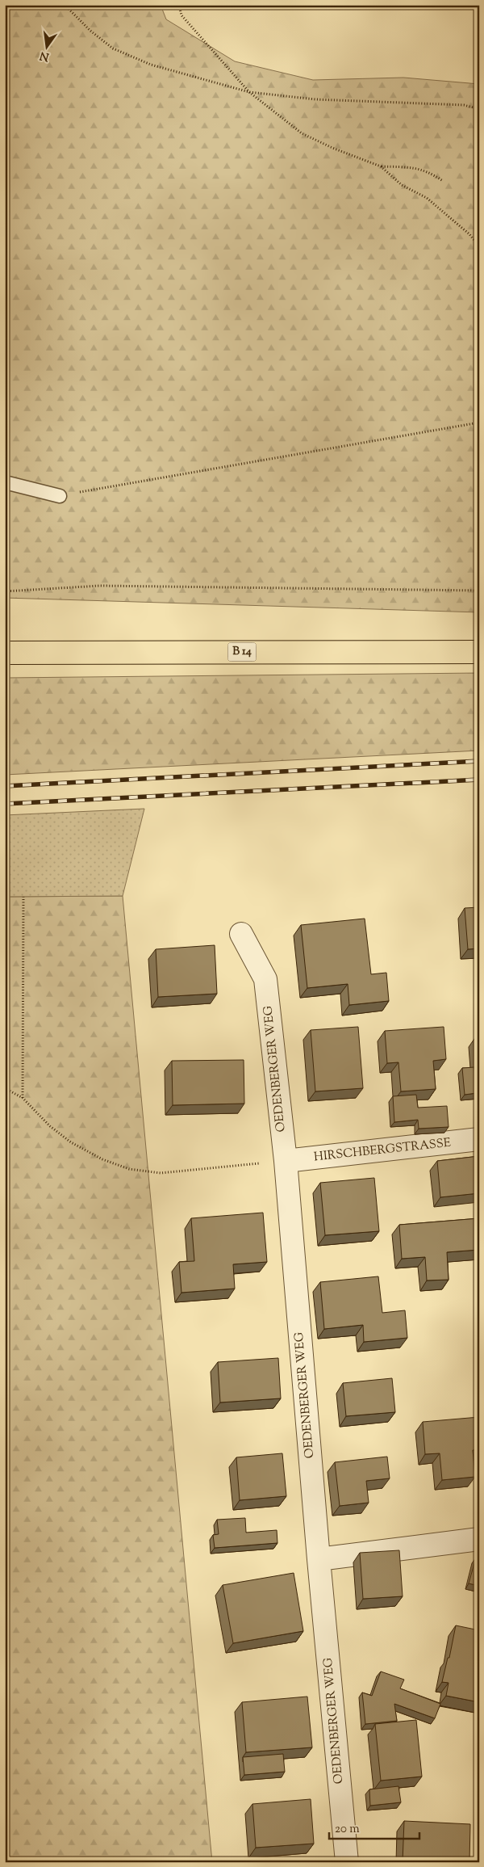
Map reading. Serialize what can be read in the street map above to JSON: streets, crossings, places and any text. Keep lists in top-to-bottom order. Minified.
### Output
{"streets":{"main road":["B 14"],"street":["OEDENBERGER WEG","HIRSCHBERGSTRASSE"]},"crossings":[["OEDENBERGER WEG","HIRSCHBERGSTRASSE"]],"scale_bar":"20 m","north":"bottom"}
